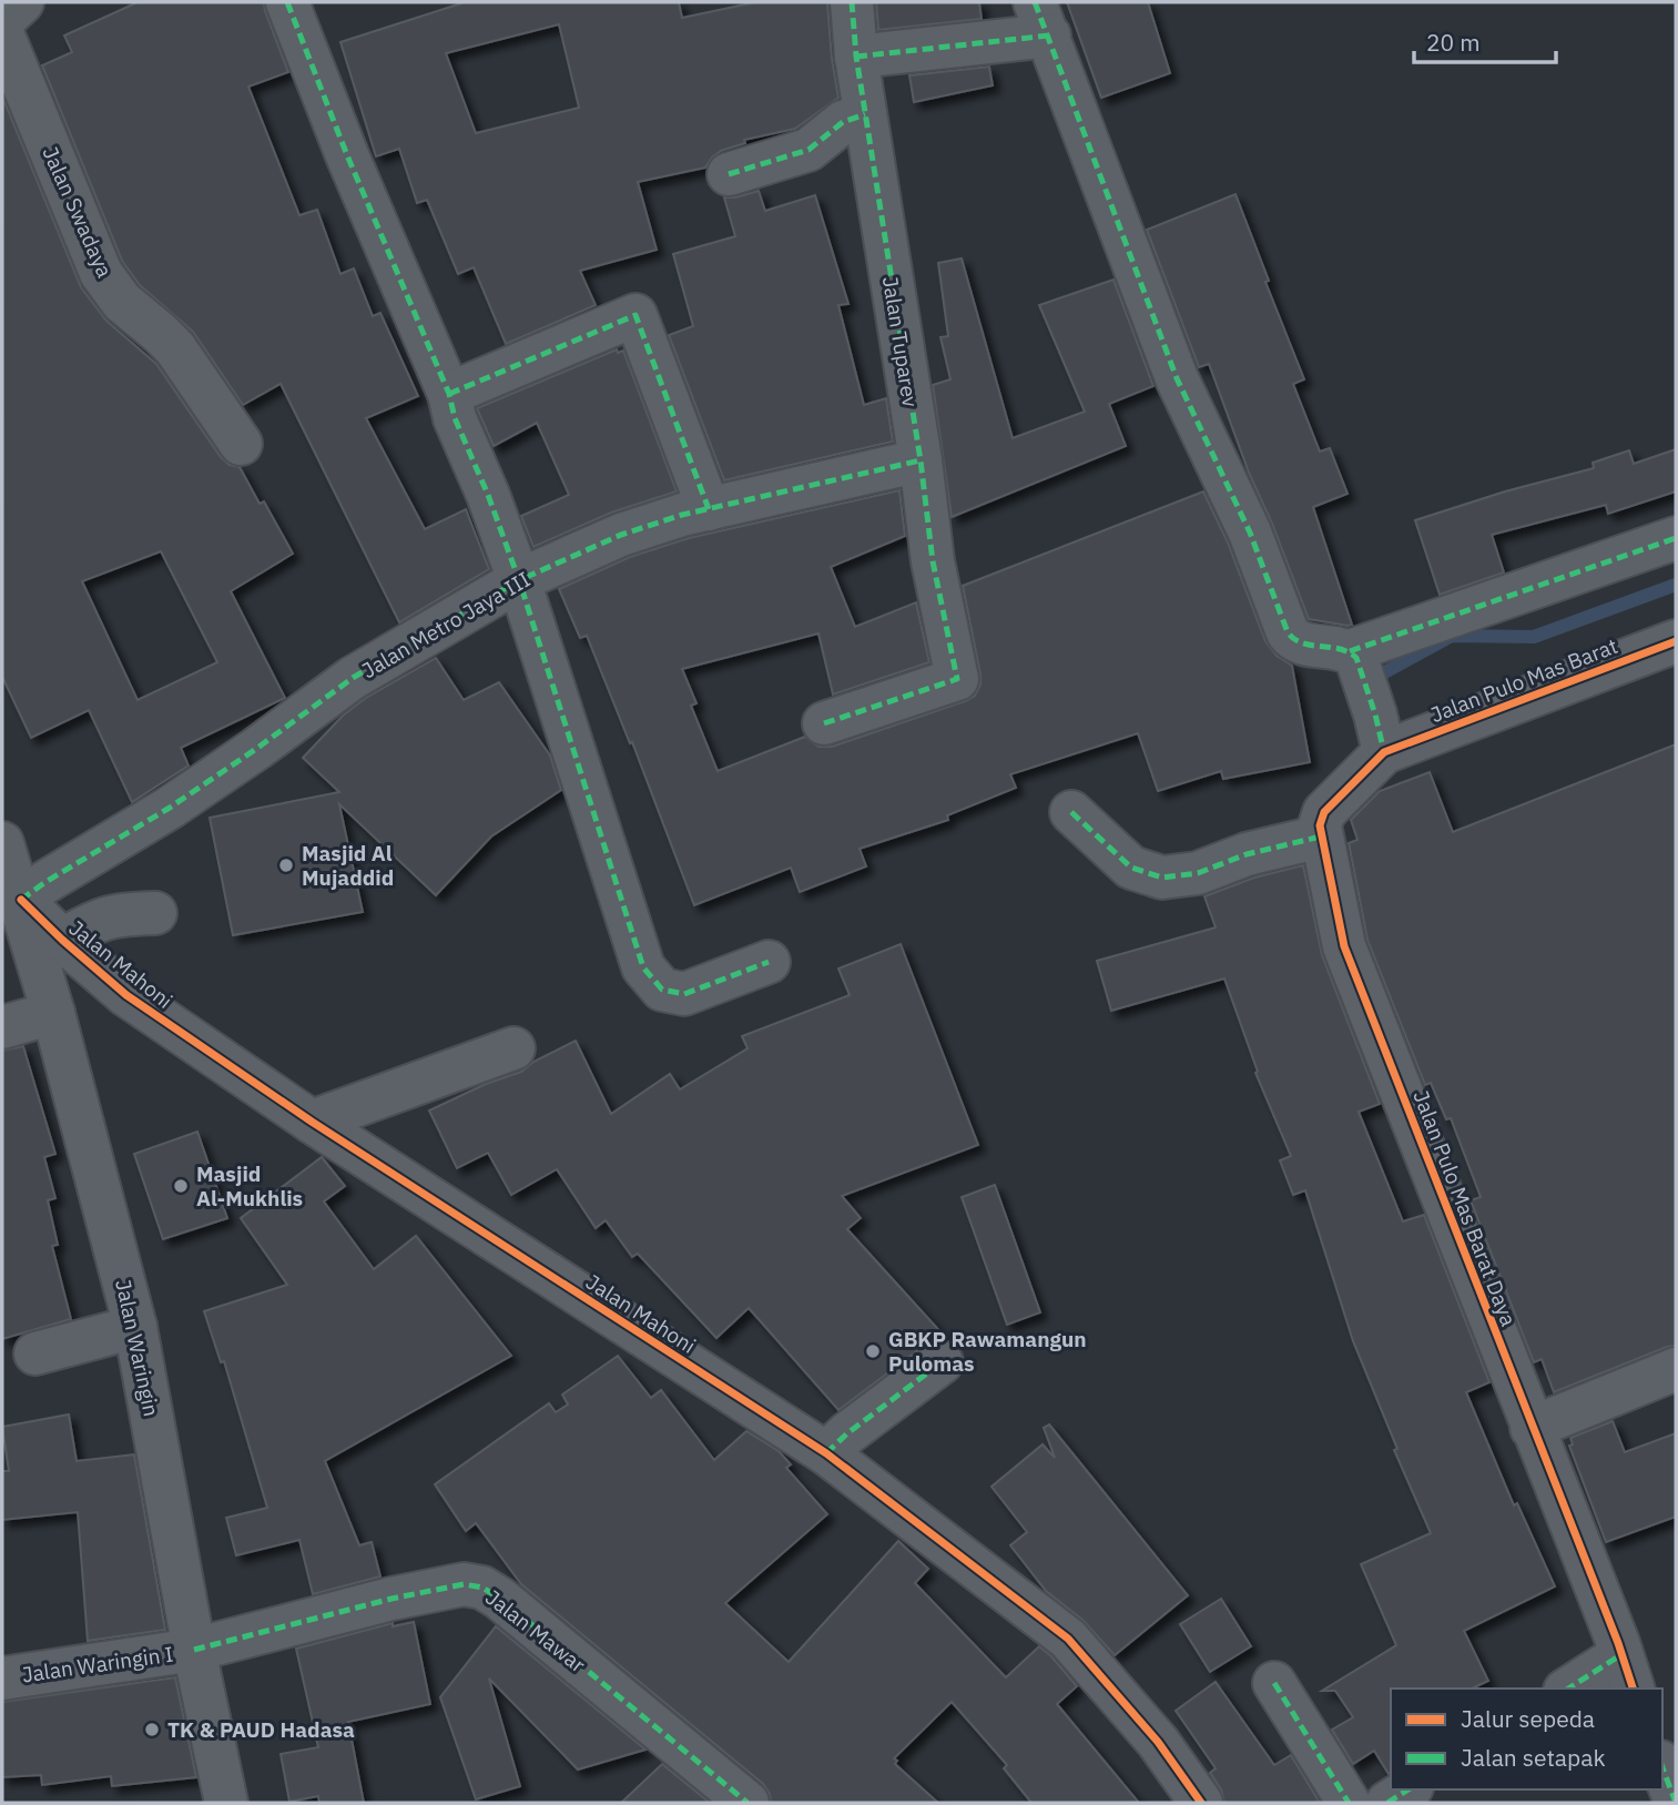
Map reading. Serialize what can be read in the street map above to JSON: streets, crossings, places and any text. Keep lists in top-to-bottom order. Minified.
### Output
{"streets":{"street":["Jalan Swadaya","Jalan Tuparev","Jalan Metro Jaya III","Jalan Pulo Mas Barat","Jalan Mahoni","Jalan Pulo Mas Barat Daya","Jalan Waringin","Jalan Mawar","Jalan Waringin I"]},"crossings":[["Jalan Tuparev","Jalan Metro Jaya III"],["Jalan Metro Jaya III","Jalan Mahoni"],["Jalan Metro Jaya III","Jalan Waringin"],["Jalan Mahoni","Jalan Waringin"],["Jalan Waringin","Jalan Mawar"],["Jalan Waringin","Jalan Waringin I"],["Jalan Mawar","Jalan Waringin I"]],"places":["Masjid Al Mujaddid","Masjid Al-Mukhlis","GBKP Rawamangun Pulomas","TK & PAUD Hadasa"],"legend":["Jalur sepeda","Jalan setapak"],"scale_bar":"20 m"}
